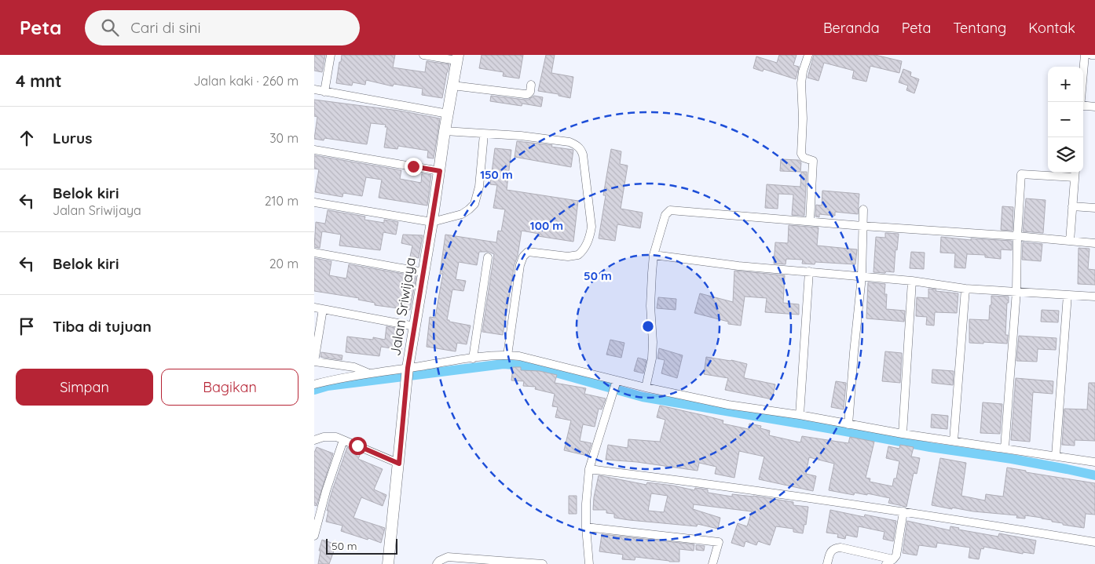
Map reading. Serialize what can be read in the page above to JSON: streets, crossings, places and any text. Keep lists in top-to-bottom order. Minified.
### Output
{"streets":{"street":["Jalan Sriwijaya"]},"scale_bar":"50 m","page":{"header":"Peta","search":"Cari di sini","nav":["Beranda","Peta","Tentang","Kontak"],"heading":["4 mnt","Jalan kaki · 260 m"],"map_buttons":["+","−"],"list":[["Lurus","30 m"],["Belok kiri","Jalan Sriwijaya","210 m"],["Belok kiri","20 m"],"Tiba di tujuan"],"buttons":["Simpan","Bagikan"],"scale":"50 m"},"rings":["150 m","100 m","50 m"]}
